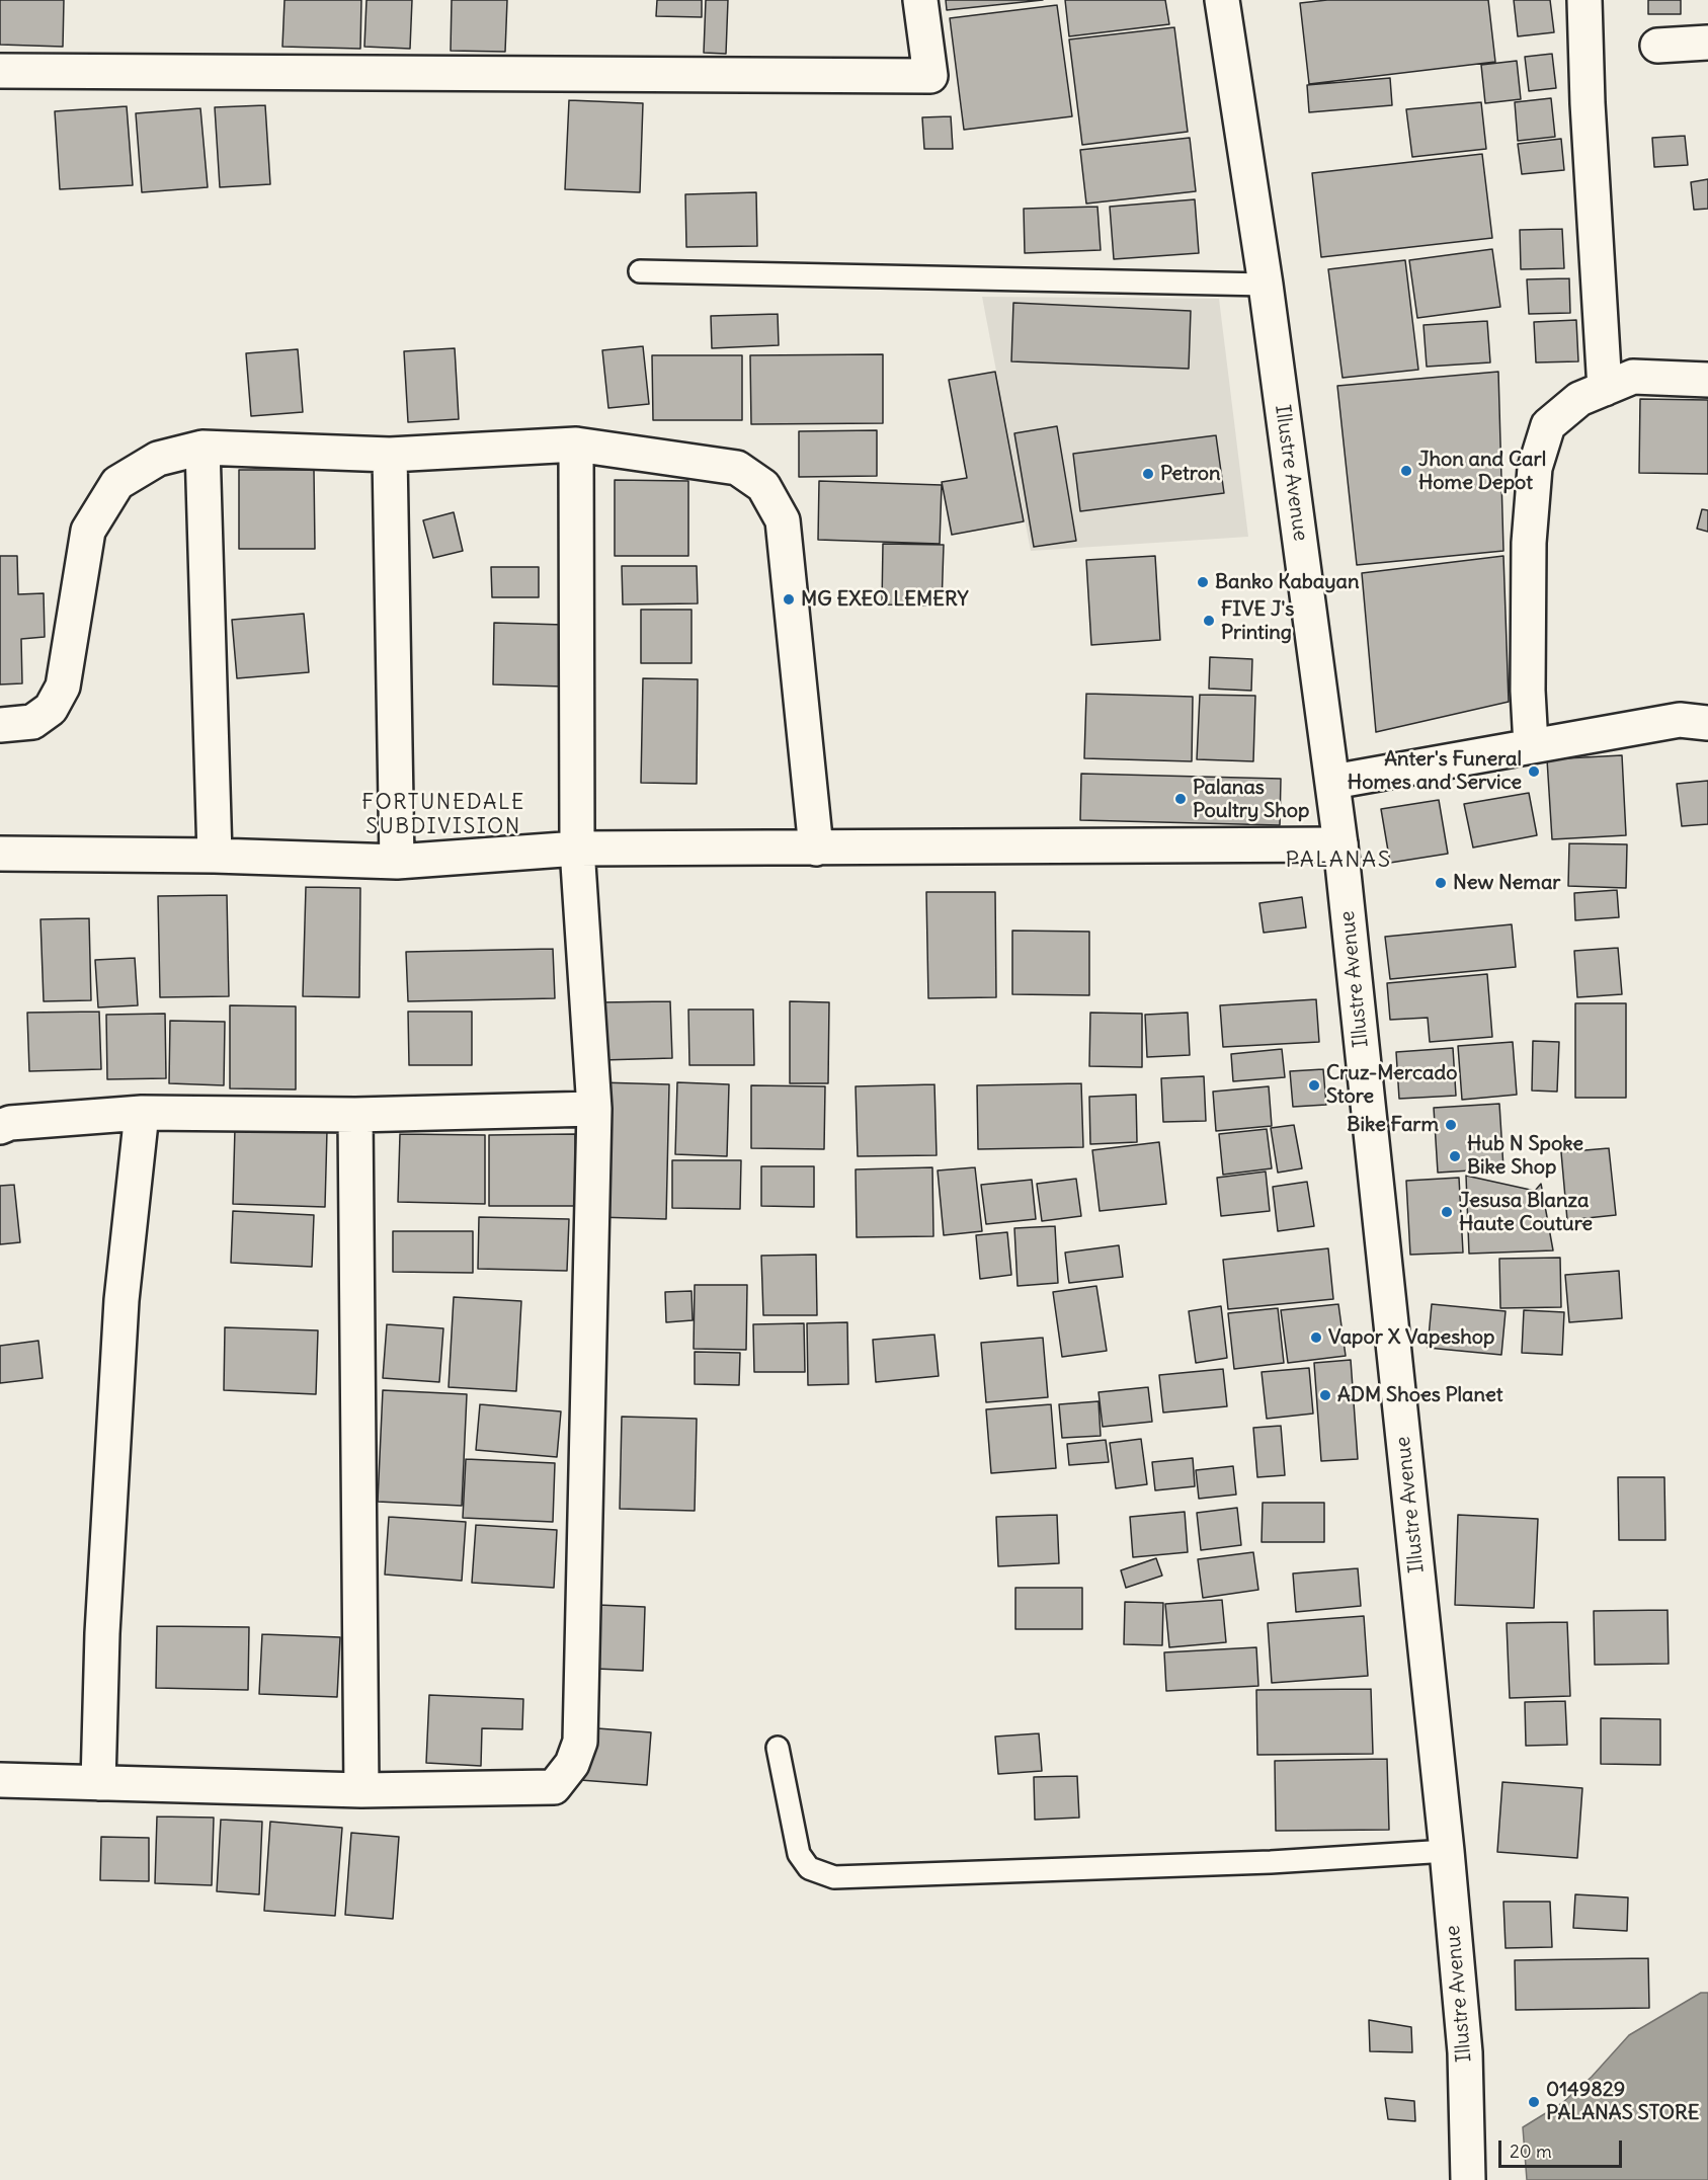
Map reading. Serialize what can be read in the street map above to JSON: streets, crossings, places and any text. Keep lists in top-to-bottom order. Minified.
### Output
{"streets":{"street":["Illustre Avenue"]},"districts":["FORTUNEDALE SUBDIVISION","PALANAS"],"places":["Jhon and Carl Home Depot","Petron","Banko Kabayan","MG EXEO LEMERY","FIVE J's Printing","Anter's Funeral Homes and Service","Palanas Poultry Shop","New Nemar","Cruz-Mercado Store","Bike Farm","Hub N Spoke Bike Shop","Jesusa Blanza Haute Couture","Vapor X Vapeshop","ADM Shoes Planet","0149829 PALANAS STORE"],"scale_bar":"20 m"}
